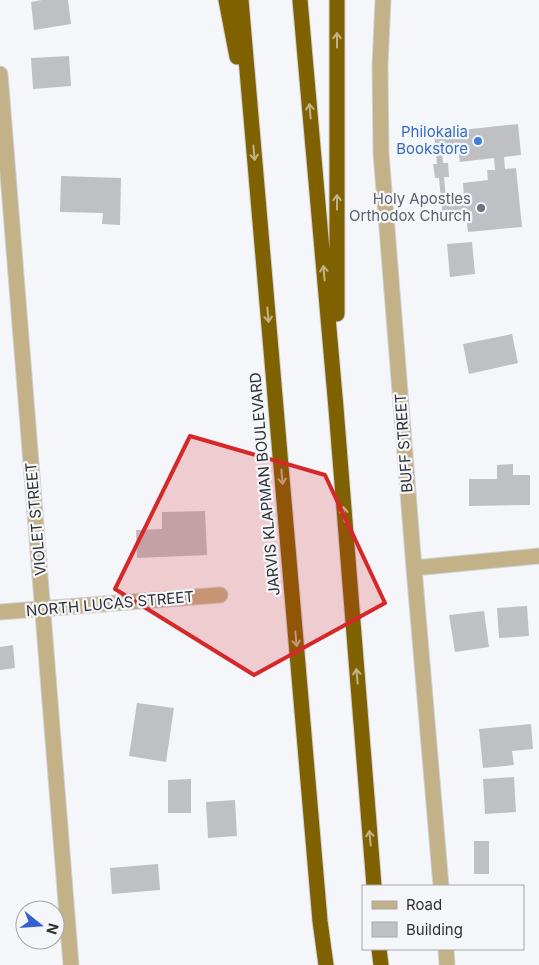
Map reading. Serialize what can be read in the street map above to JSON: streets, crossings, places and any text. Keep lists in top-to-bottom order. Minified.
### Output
{"streets":{"highway":["JARVIS KLAPMAN BOULEVARD"],"street":["BUFF STREET","VIOLET STREET","NORTH LUCAS STREET"]},"crossings":[["VIOLET STREET","NORTH LUCAS STREET"]],"places":["Philokalia Bookstore","Holy Apostles Orthodox Church"],"legend":["Road","Building"],"north":"right"}
